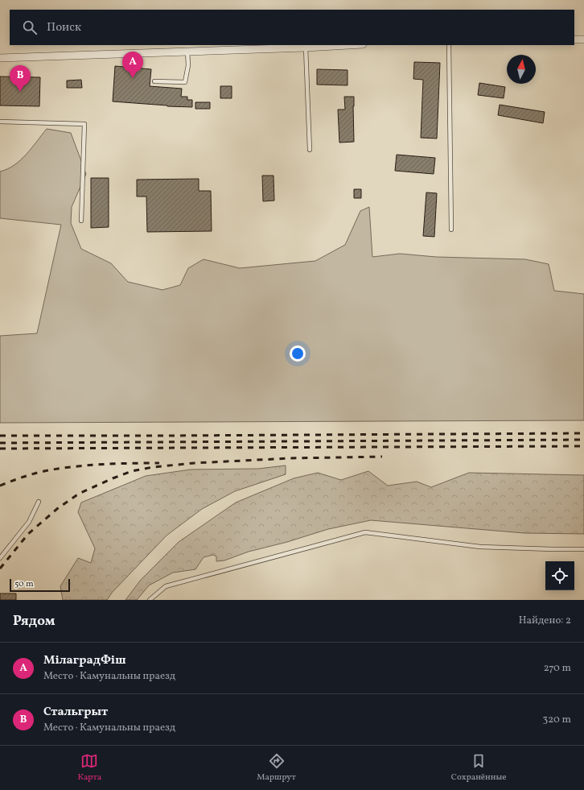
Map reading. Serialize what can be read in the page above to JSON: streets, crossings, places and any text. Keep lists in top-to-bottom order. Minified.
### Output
{"scale_bar":"50 m","north":"top","page":{"search":"Поиск","pins":["A","B"],"scale":"50 m","heading":["Рядом","Найдено: 2"],"list":[{"mark":"A","name":"МілаградФіш","note":"Место · Камунальны праезд","value":"270 m"},{"mark":"B","name":"Стальгрыт","note":"Место · Камунальны праезд","value":"320 m"}],"nav":["Карта","Маршрут","Сохранённые"]}}
